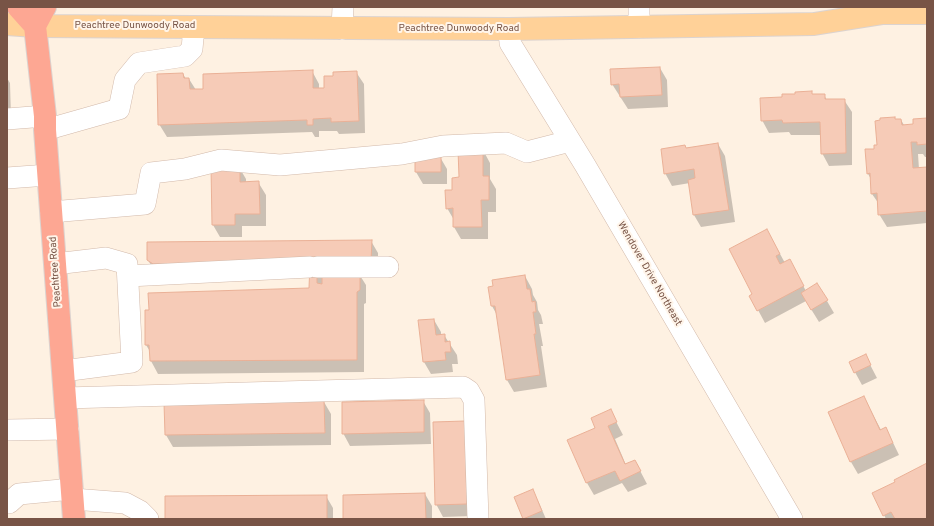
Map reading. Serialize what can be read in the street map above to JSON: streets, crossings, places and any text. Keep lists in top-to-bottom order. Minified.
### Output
{"streets":{"highway":["Peachtree Road"],"main road":["Peachtree Dunwoody Road"],"street":["Wendover Drive Northeast"]},"crossings":[["Peachtree Dunwoody Road","Peachtree Road"],["Peachtree Dunwoody Road","Wendover Drive Northeast"]]}
